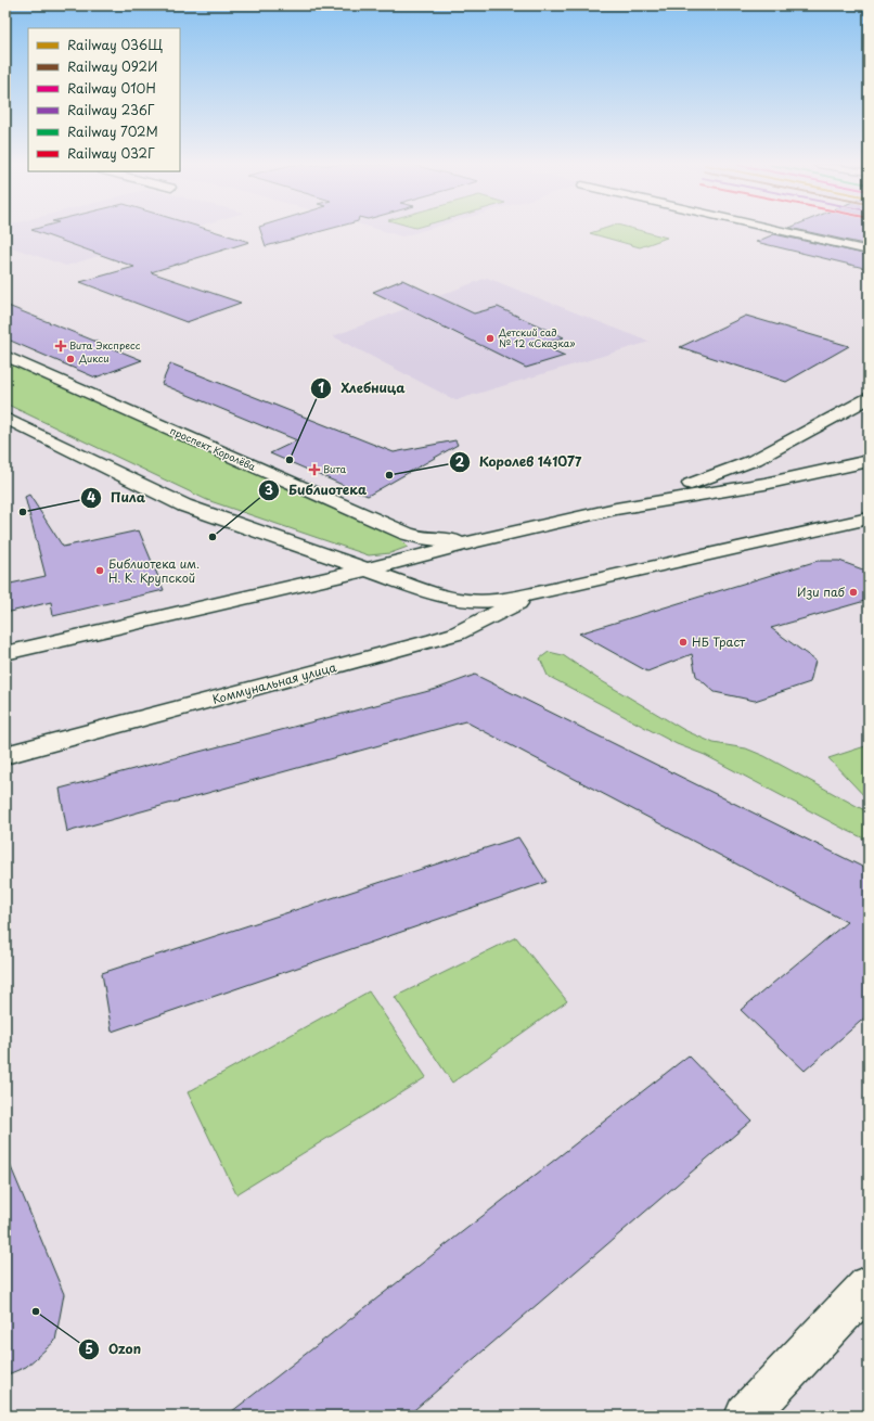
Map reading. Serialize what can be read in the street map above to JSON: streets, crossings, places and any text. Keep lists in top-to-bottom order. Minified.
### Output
{"streets":{"main road":["проспект Королёва","Коммунальная улица"]},"places":{"other":["Детский сад № 12 «Сказка»","Дикси","Хлебница","Королев 141077","Пила","Библиотека","Библиотека им. Н. К. Крупской","Изи паб","НБ Траст","Ozon"],"health":["Вита Экспресс","Вита"]},"legend":["Railway 036Щ","Railway 092И","Railway 010Н","Railway 236Г","Railway 702М","Railway 032Г"]}
